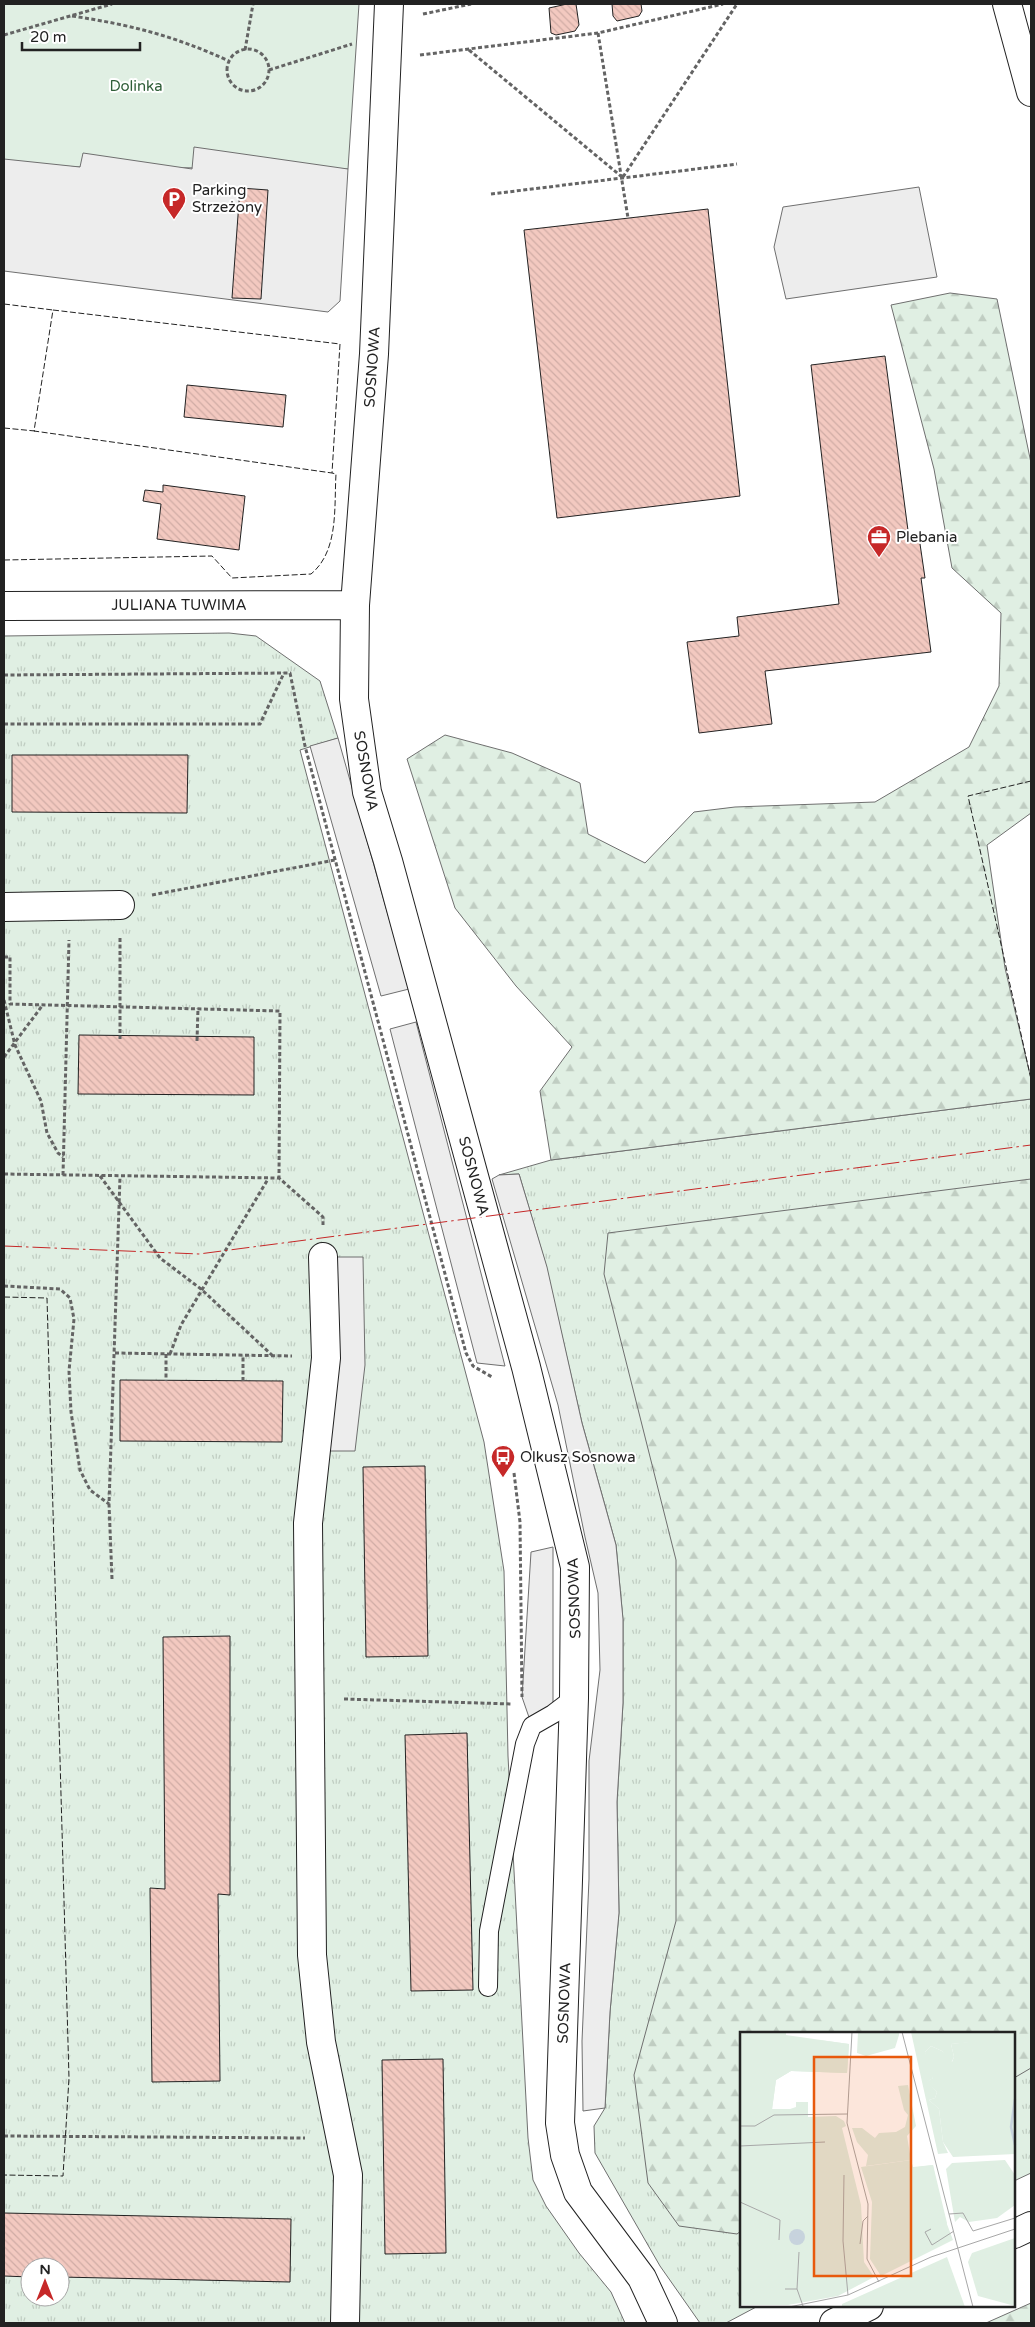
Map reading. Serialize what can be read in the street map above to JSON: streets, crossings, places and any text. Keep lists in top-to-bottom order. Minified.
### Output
{"streets":{"street":["SOSNOWA","JULIANA TUWIMA"]},"crossings":[["SOSNOWA","JULIANA TUWIMA"]],"parks":["Dolinka"],"places":{"parking":["Parking Strzeżony"],"office":["Plebania"],"bus stop":["Olkusz Sosnowa"]},"scale_bar":"20 m","north":"top"}
